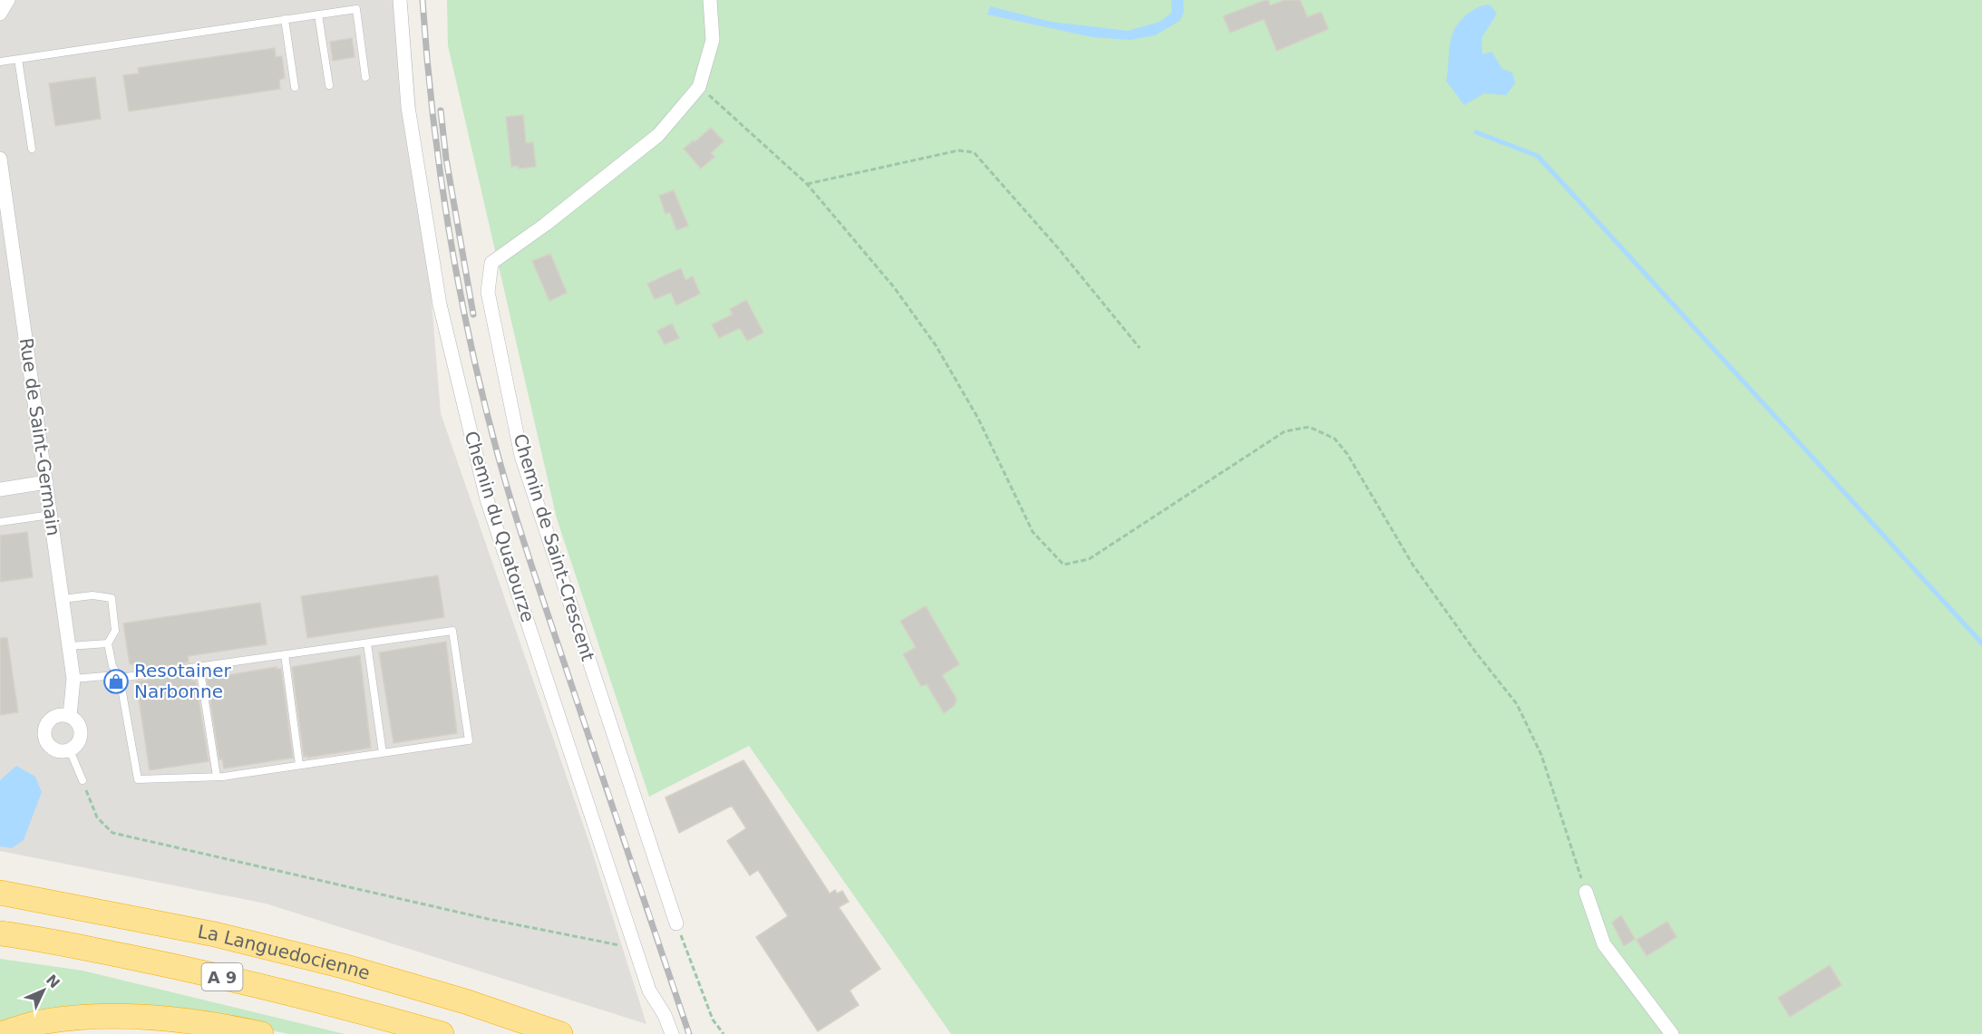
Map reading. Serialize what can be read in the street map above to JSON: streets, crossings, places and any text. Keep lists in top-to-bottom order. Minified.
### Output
{"streets":{"highway":["La Languedocienne","A 9"],"street":["Rue de Saint-Germain","Chemin du Quatourze","Chemin de Saint-Crescent"]},"places":{"shop":["Resotainer Narbonne"]},"north":"top right"}
